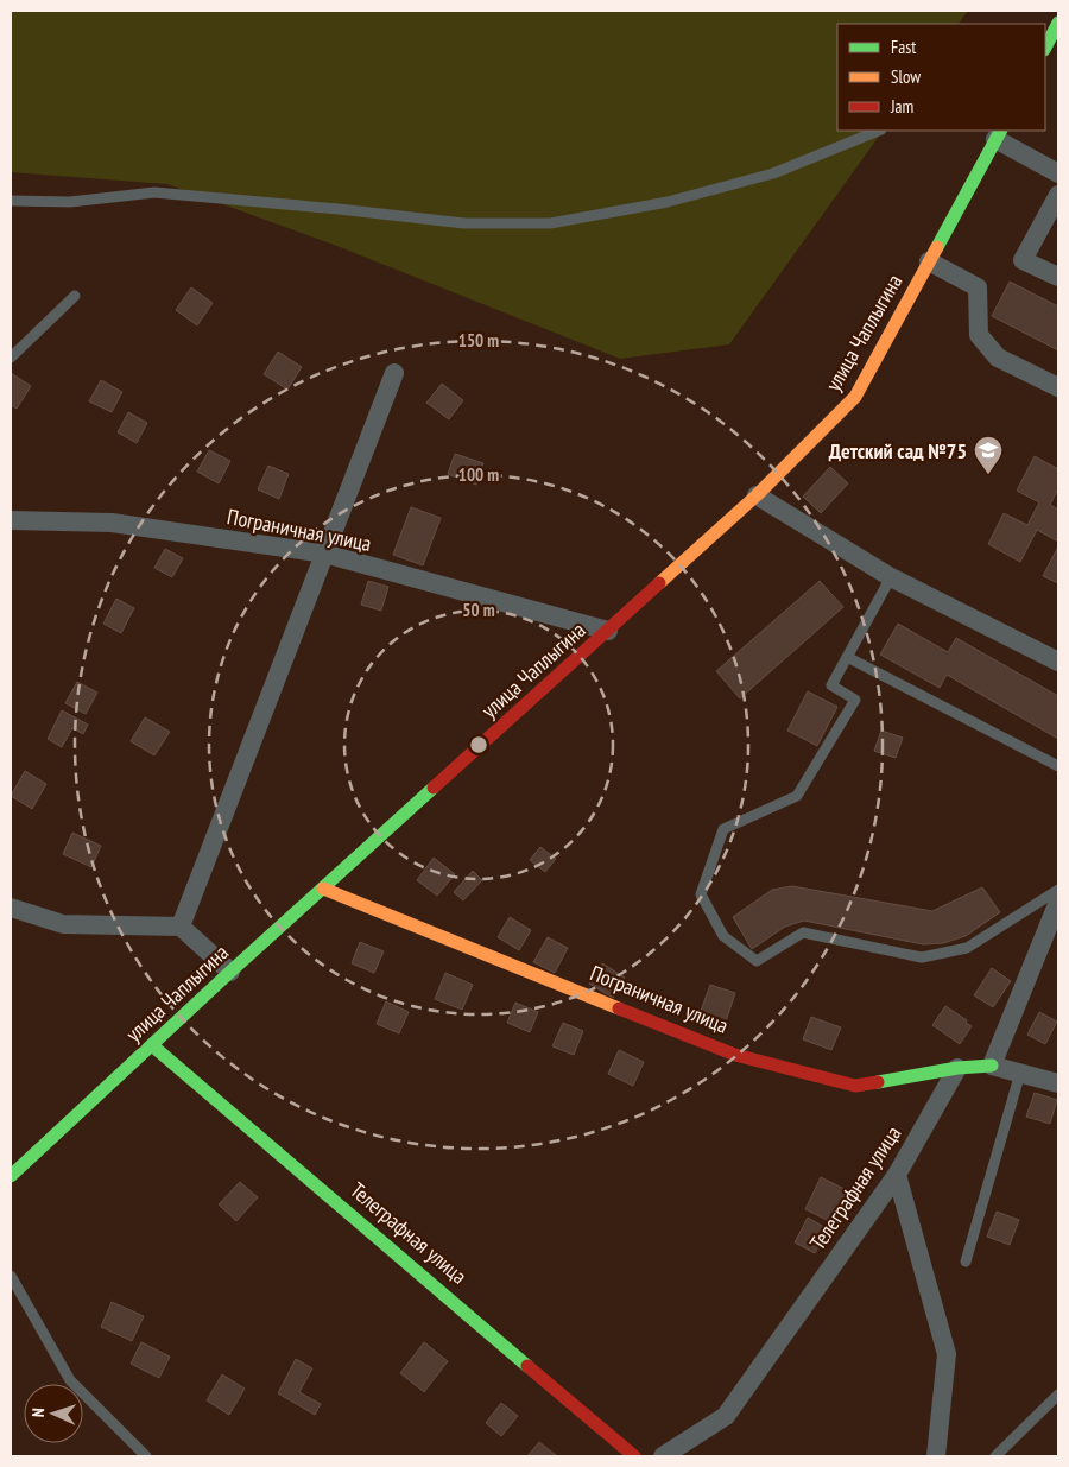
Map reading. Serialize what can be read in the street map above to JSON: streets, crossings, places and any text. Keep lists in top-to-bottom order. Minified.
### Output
{"streets":{"main road":["улица Чаплыгина","Пограничная улица","Телеграфная улица"]},"crossings":[["улица Чаплыгина","Пограничная улица"],["улица Чаплыгина","Телеграфная улица"],["Пограничная улица","Телеграфная улица"]],"places":{"school or university":["Детский сад №75"]},"legend":["Fast","Slow","Jam"],"north":"left","rings":["150 m","100 m","50 m"]}
